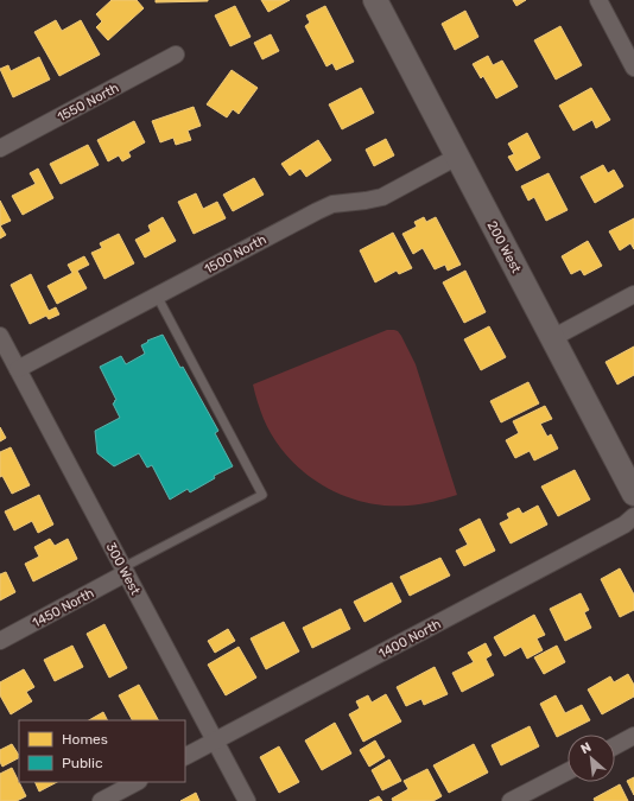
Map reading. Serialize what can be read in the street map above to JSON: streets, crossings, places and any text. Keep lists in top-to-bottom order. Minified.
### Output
{"streets":{"main road":["200 West"],"street":["1550 North","1500 North","300 West","1450 North","1400 North"]},"crossings":[["200 West","1500 North"],["1500 North","300 West"],["300 West","1450 North"],["300 West","1400 North"]],"legend":["Homes","Public"],"north":"top left"}
